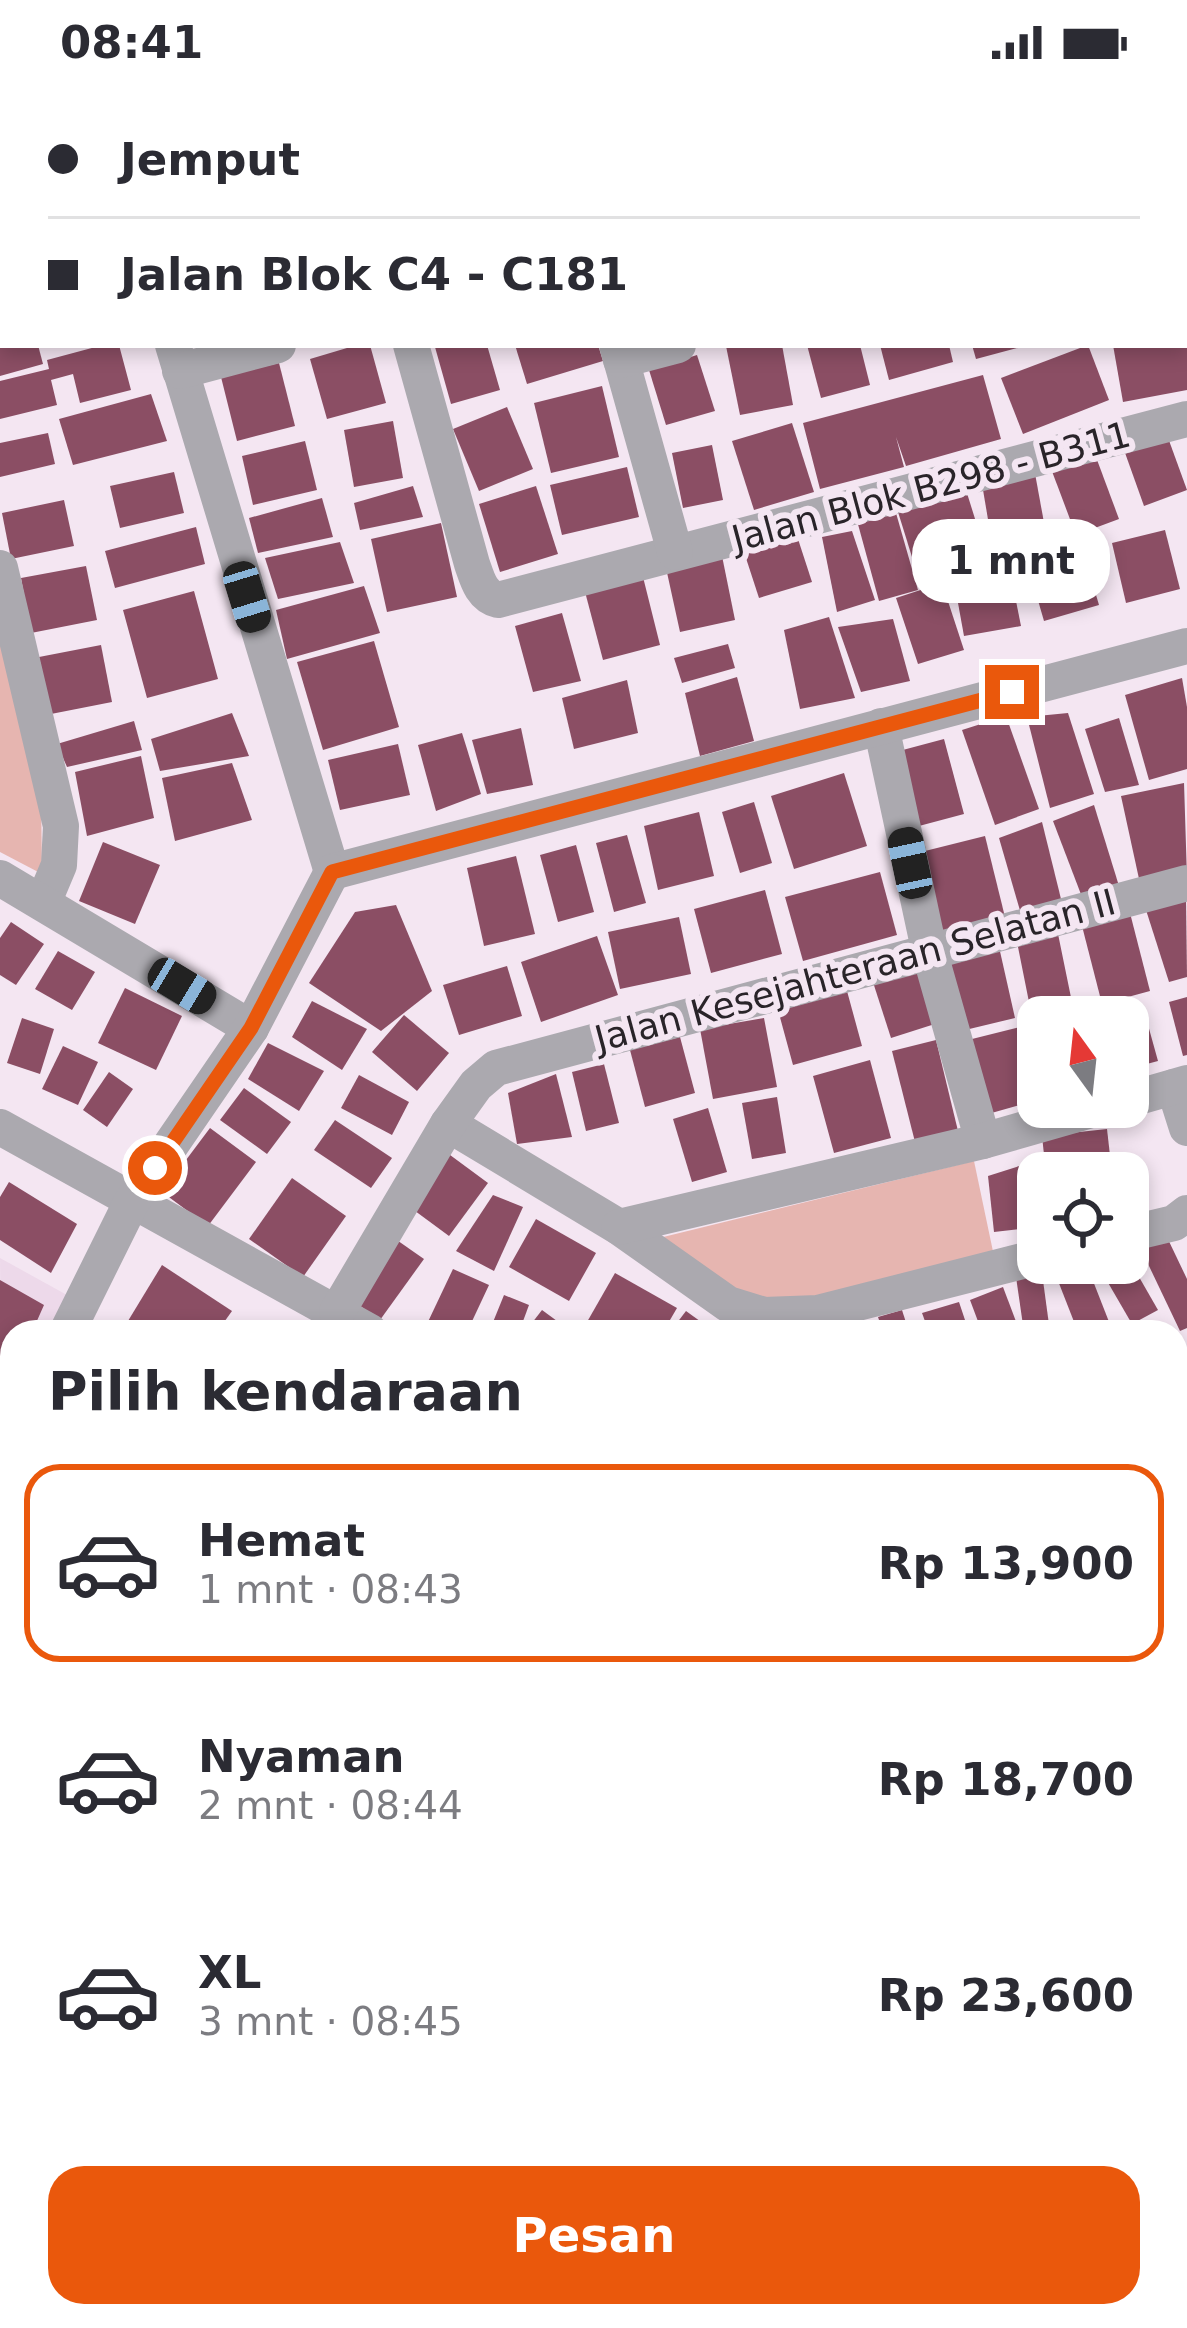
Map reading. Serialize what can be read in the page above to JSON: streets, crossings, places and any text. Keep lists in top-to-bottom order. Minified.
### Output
{"streets":{"street":["Jalan Blok B298 - B311","Jalan Kesejahteraan Selatan II"]},"north":"top","page":{"status":"08:41","banner":["Jemput","Jalan Blok C4 - C181"],"bubble":"1 mnt","heading":"Pilih kendaraan","list":[{"name":"Hemat","note":"1 mnt · 08:43","value":"Rp 13,900"},{"name":"Nyaman","note":"2 mnt · 08:44","value":"Rp 18,700"},{"name":"XL","note":"3 mnt · 08:45","value":"Rp 23,600"}],"buttons":"Pesan"}}
